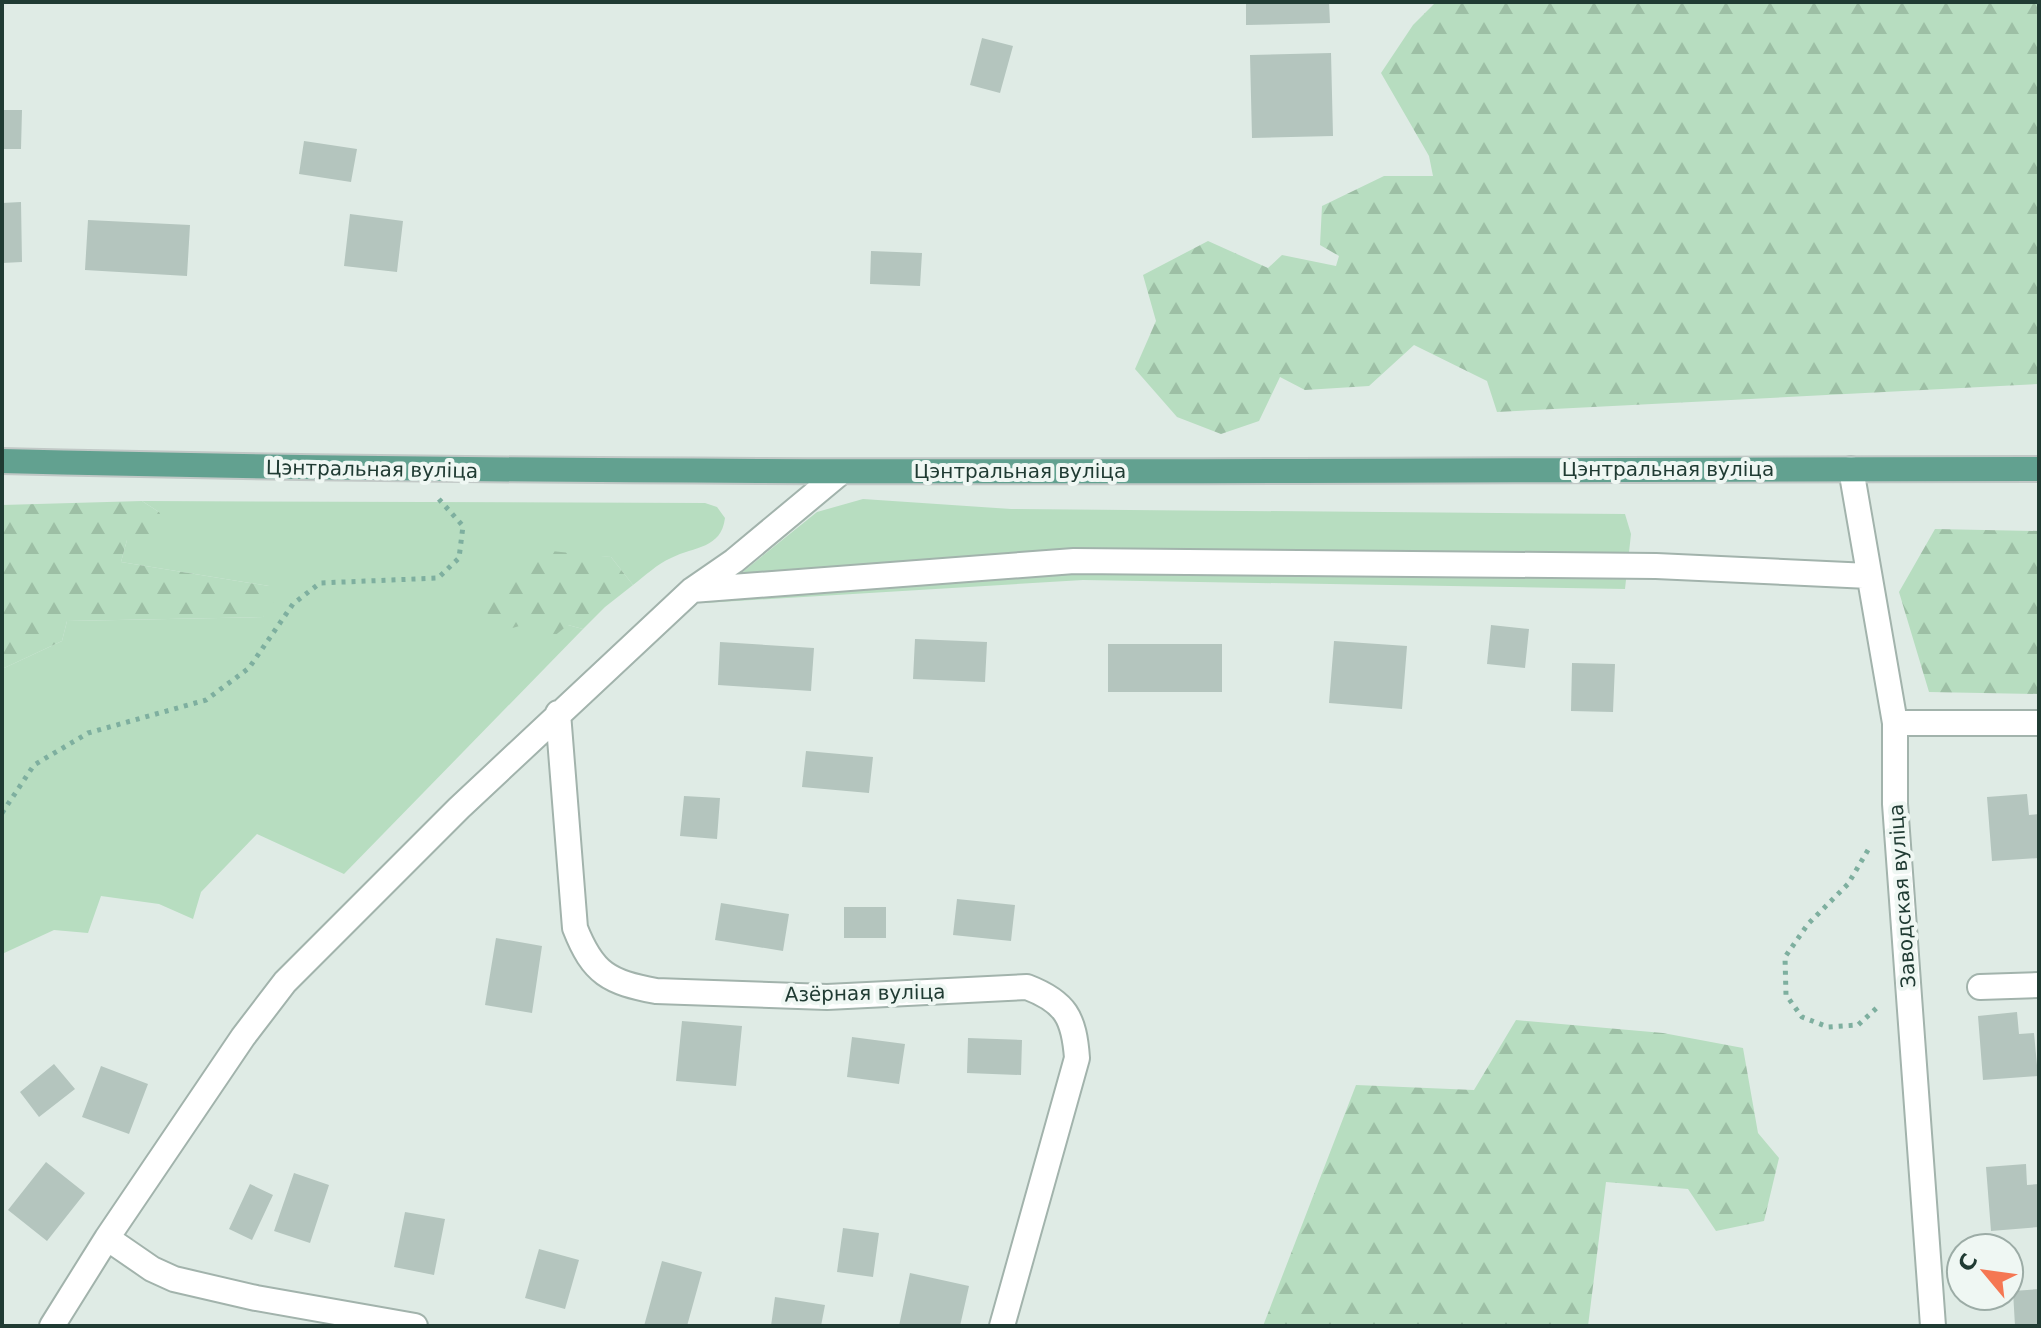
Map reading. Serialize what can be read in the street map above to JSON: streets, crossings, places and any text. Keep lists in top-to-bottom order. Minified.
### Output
{"streets":{"main road":["Цэнтральная вуліца"],"street":["Заводская вуліца","Азёрная вуліца"]},"crossings":[["Цэнтральная вуліца","Заводская вуліца"]],"north":"top left"}
